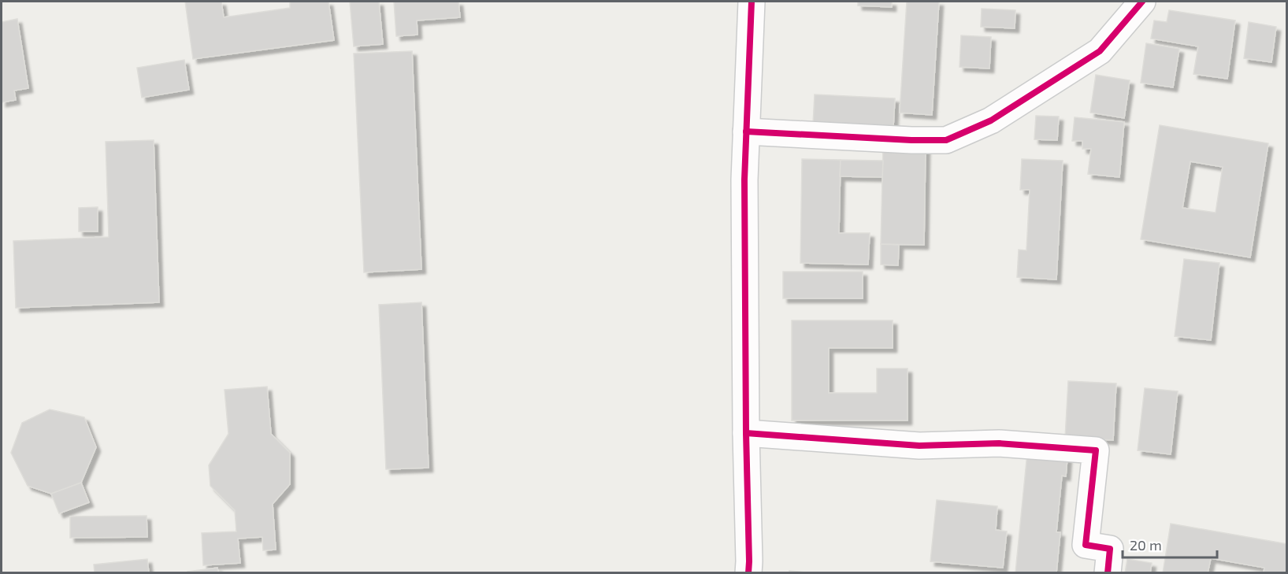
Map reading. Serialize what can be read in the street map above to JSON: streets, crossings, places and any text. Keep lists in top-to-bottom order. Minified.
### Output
{"scale_bar":"20 m"}
